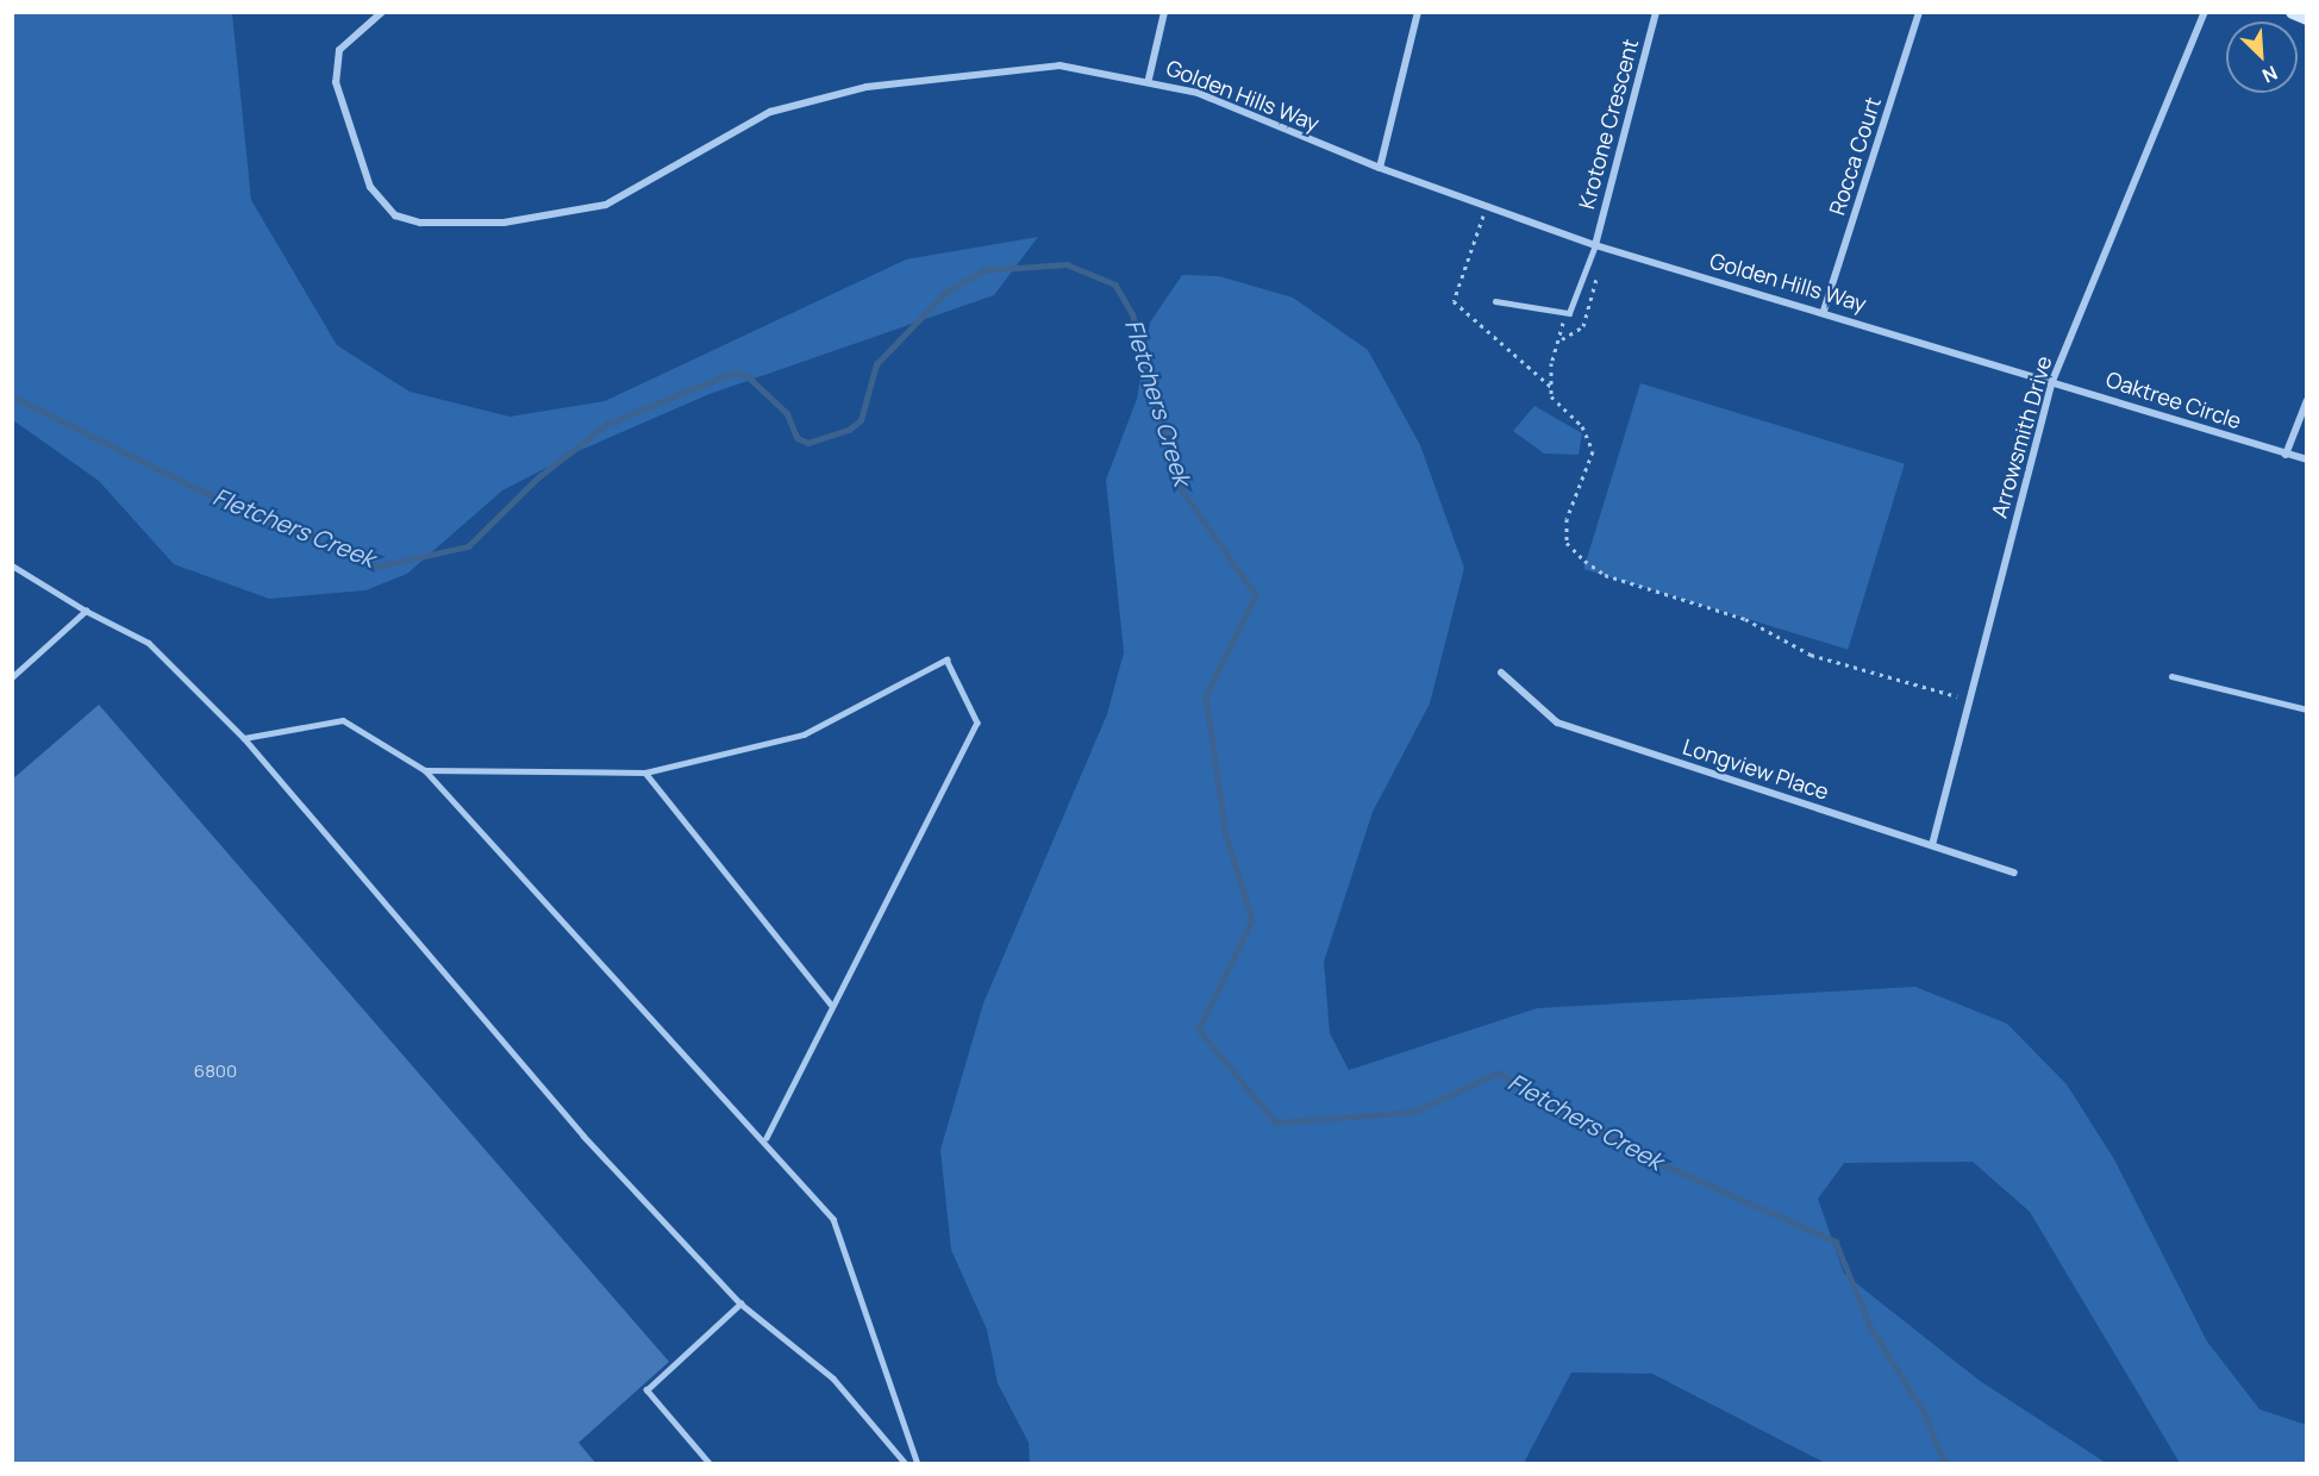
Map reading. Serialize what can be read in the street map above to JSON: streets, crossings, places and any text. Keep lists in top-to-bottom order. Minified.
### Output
{"streets":{"street":["Golden Hills Way","Krotone Crescent","Rocca Court","Oaktree Circle","Arrowsmith Drive","Longview Place"]},"crossings":[["Golden Hills Way","Krotone Crescent"],["Golden Hills Way","Rocca Court"],["Golden Hills Way","Oaktree Circle"],["Golden Hills Way","Arrowsmith Drive"],["Oaktree Circle","Arrowsmith Drive"],["Arrowsmith Drive","Longview Place"]],"water":["Fletchers Creek"],"house_numbers":["6800"],"north":"bottom right"}
